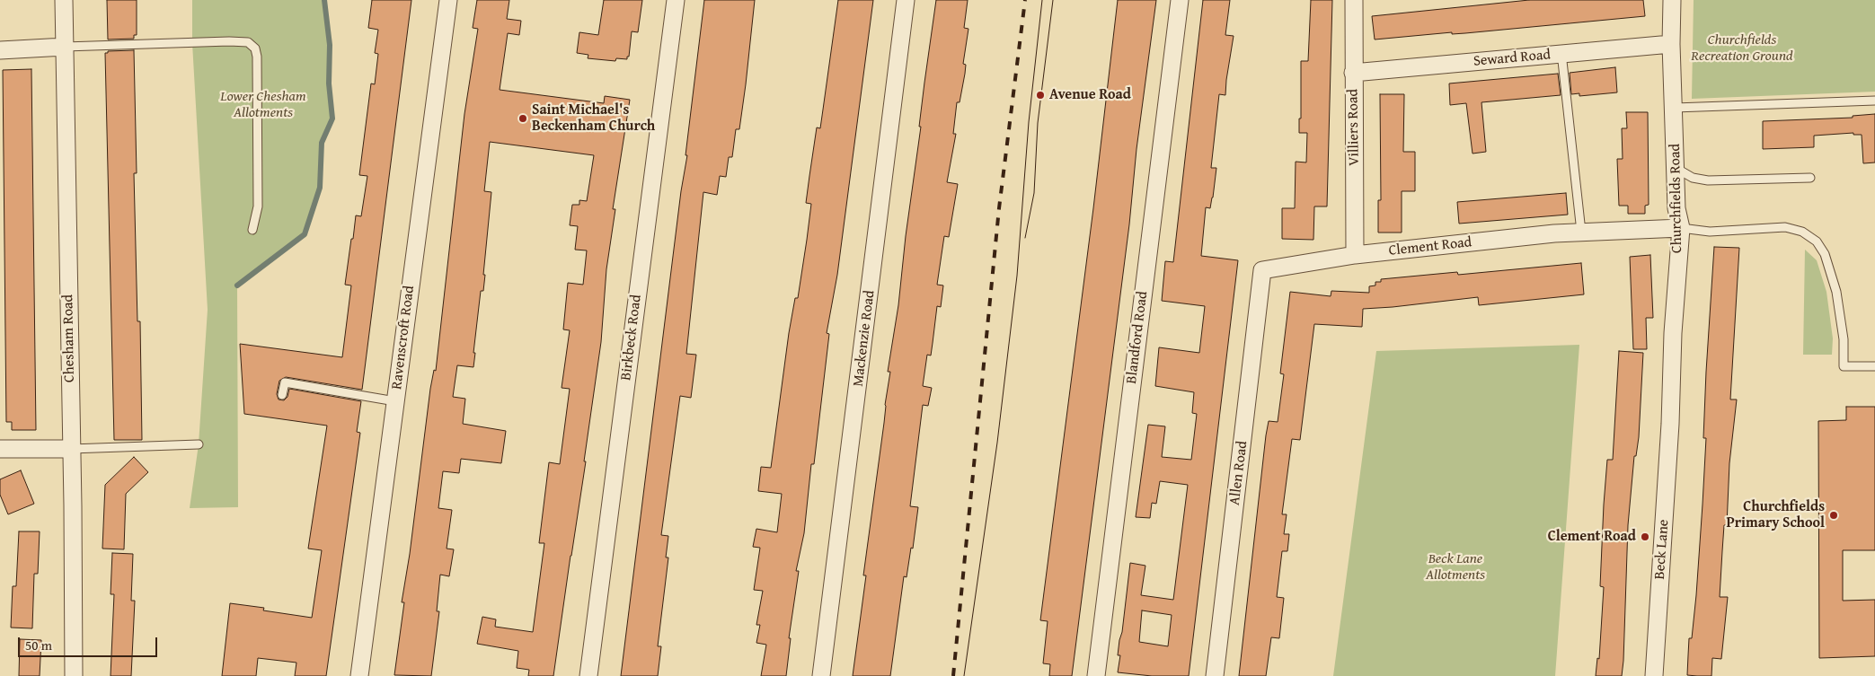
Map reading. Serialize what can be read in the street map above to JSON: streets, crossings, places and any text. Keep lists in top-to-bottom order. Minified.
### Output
{"streets":{"street":["Seward Road","Villiers Road","Churchfields Road","Clement Road","Ravenscroft Road","Birkbeck Road","Blandford Road","Chesham Road","Mackenzie Road","Allen Road","Beck Lane"]},"crossings":[["Seward Road","Villiers Road"],["Seward Road","Churchfields Road"],["Villiers Road","Clement Road"],["Churchfields Road","Clement Road"],["Churchfields Road","Beck Lane"],["Clement Road","Allen Road"]],"parks":["Churchfields Recreation Ground","Lower Chesham Allotments","Beck Lane Allotments"],"places":["Avenue Road","Saint Michael's Beckenham Church","Churchfields Primary School","Clement Road"],"scale_bar":"50 m"}
